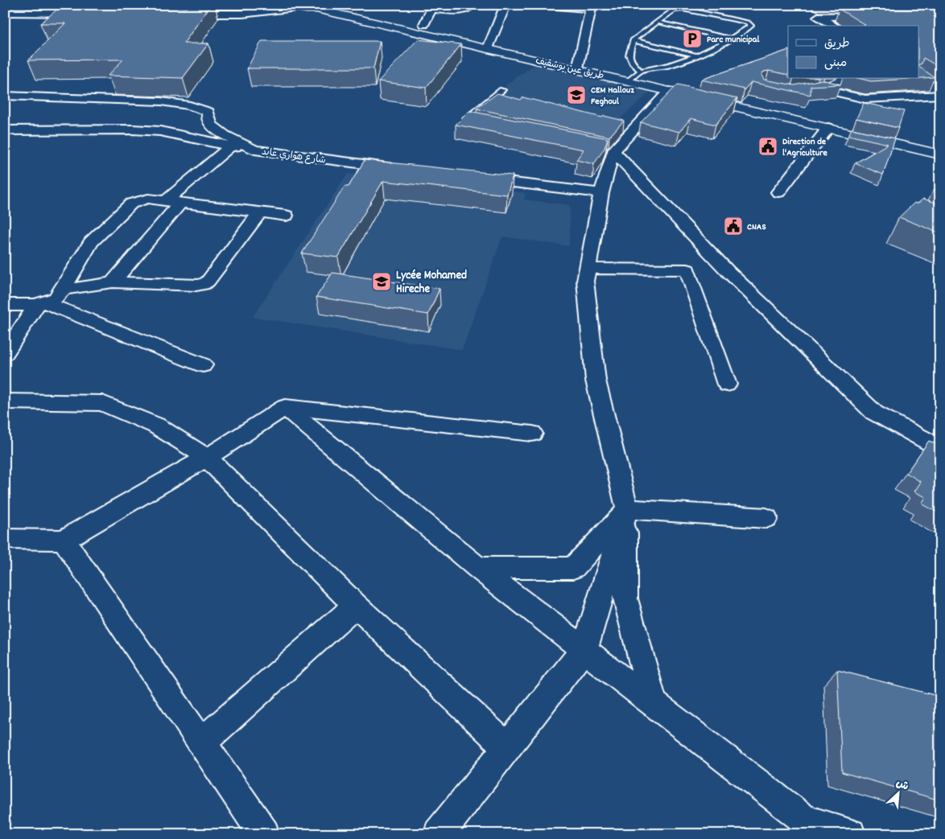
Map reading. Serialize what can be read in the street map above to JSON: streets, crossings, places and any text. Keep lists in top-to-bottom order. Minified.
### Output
{"streets":{"main road":["طريق عين بوشقيف"],"street":["شارع هواري عابد"]},"places":{"parking":["Parc municipal"],"school or university":["CEM Hallouz Feghoul","Lycée Mohamed Hireche"],"public building":["Direction de l'Agriculture","CNAS"]},"legend":["طريق","مبنى"],"north":"top right"}
